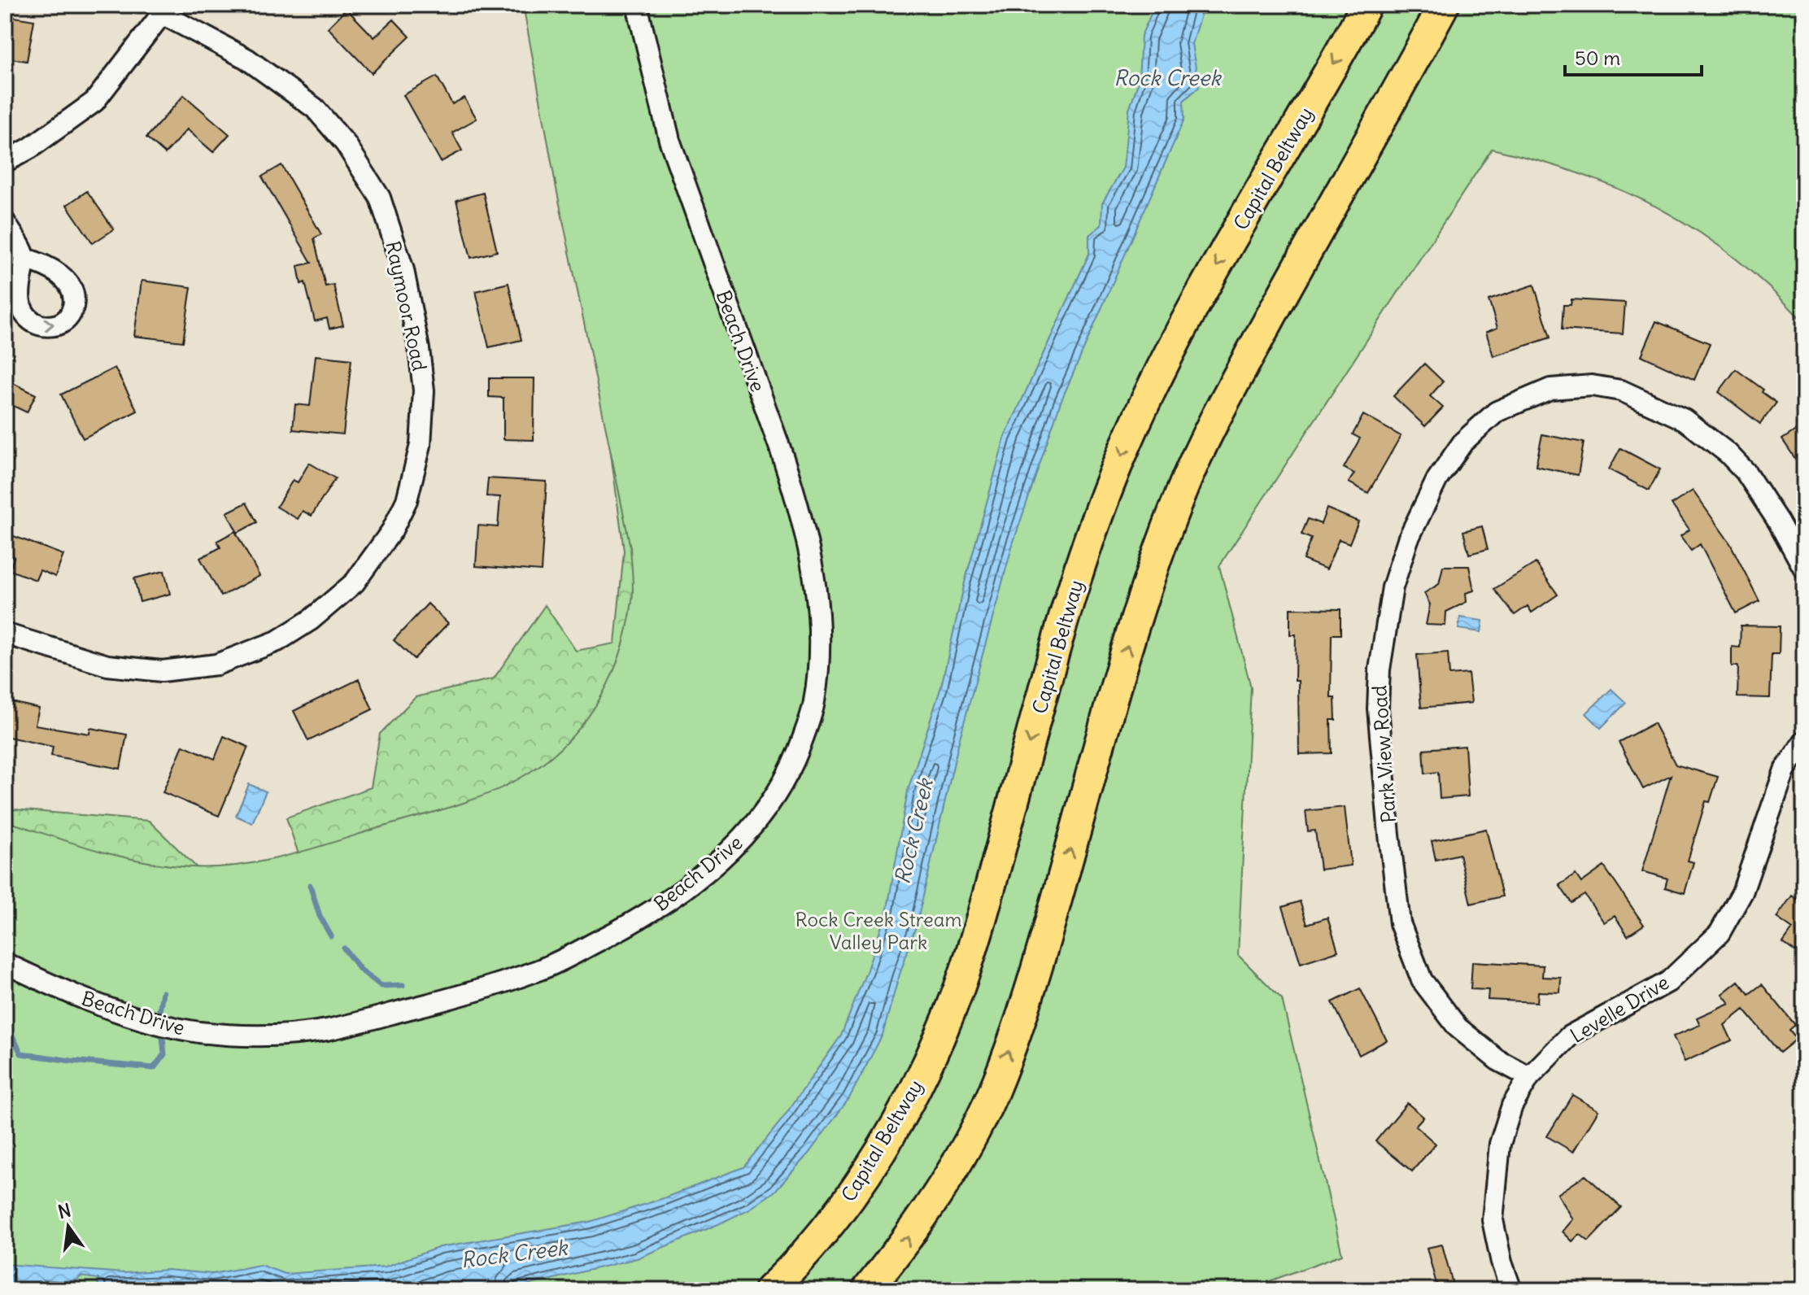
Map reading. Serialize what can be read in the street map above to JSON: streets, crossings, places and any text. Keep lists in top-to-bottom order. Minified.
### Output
{"streets":{"highway":["Capital Beltway"],"street":["Raymoor Road","Beach Drive","Park View Road","Levelle Drive"]},"crossings":[["Park View Road","Levelle Drive"]],"water":["Rock Creek"],"parks":["Rock Creek Stream Valley Park"],"scale_bar":"50 m","north":"top"}
